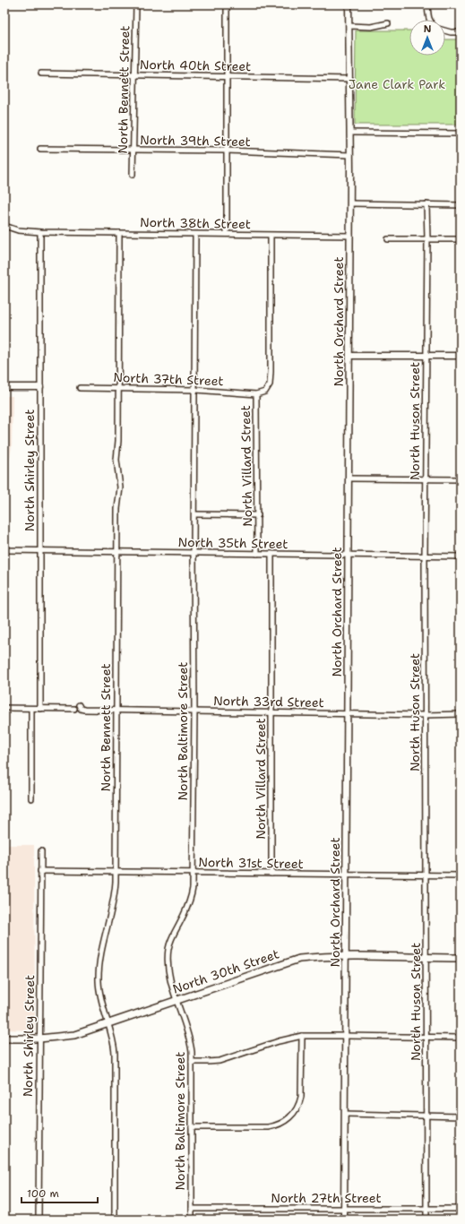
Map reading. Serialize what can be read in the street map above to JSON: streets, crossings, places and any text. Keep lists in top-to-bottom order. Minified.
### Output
{"streets":{"main road":["North 30th Street"],"street":["North 40th Street","North Bennett Street","North 39th Street","North 38th Street","North Orchard Street","North 37th Street","North Huson Street","North Villard Street","North Shirley Street","North 35th Street","North 33rd Street","North Baltimore Street","North 31st Street","North 27th Street"]},"crossings":[["North 40th Street","North Bennett Street"],["North 40th Street","North Orchard Street"],["North Bennett Street","North 39th Street"],["North Bennett Street","North 38th Street"],["North Bennett Street","North 37th Street"],["North Bennett Street","North 35th Street"],["North Bennett Street","North 33rd Street"],["North Bennett Street","North 31st Street"],["North Bennett Street","North 30th Street"],["North 39th Street","North Orchard Street"],["North 38th Street","North Orchard Street"],["North 38th Street","North Villard Street"],["North 38th Street","North Shirley Street"],["North 38th Street","North Baltimore Street"],["North Orchard Street","North 35th Street"],["North Orchard Street","North 33rd Street"],["North Orchard Street","North 31st Street"],["North Orchard Street","North 30th Street"],["North Orchard Street","North 27th Street"],["North 37th Street","North Villard Street"],["North 37th Street","North Baltimore Street"],["North Huson Street","North 35th Street"],["North Huson Street","North 33rd Street"],["North Huson Street","North 31st Street"],["North Huson Street","North 30th Street"],["North Huson Street","North 27th Street"],["North Villard Street","North 35th Street"],["North Villard Street","North 33rd Street"],["North Villard Street","North 31st Street"],["North Shirley Street","North 35th Street"],["North Shirley Street","North 31st Street"],["North Shirley Street","North 30th Street"],["North 35th Street","North Baltimore Street"],["North 33rd Street","North Baltimore Street"],["North Baltimore Street","North 31st Street"],["North Baltimore Street","North 30th Street"],["North Baltimore Street","North 27th Street"]],"parks":["Jane Clark Park"],"scale_bar":"100 m","north":"top"}
